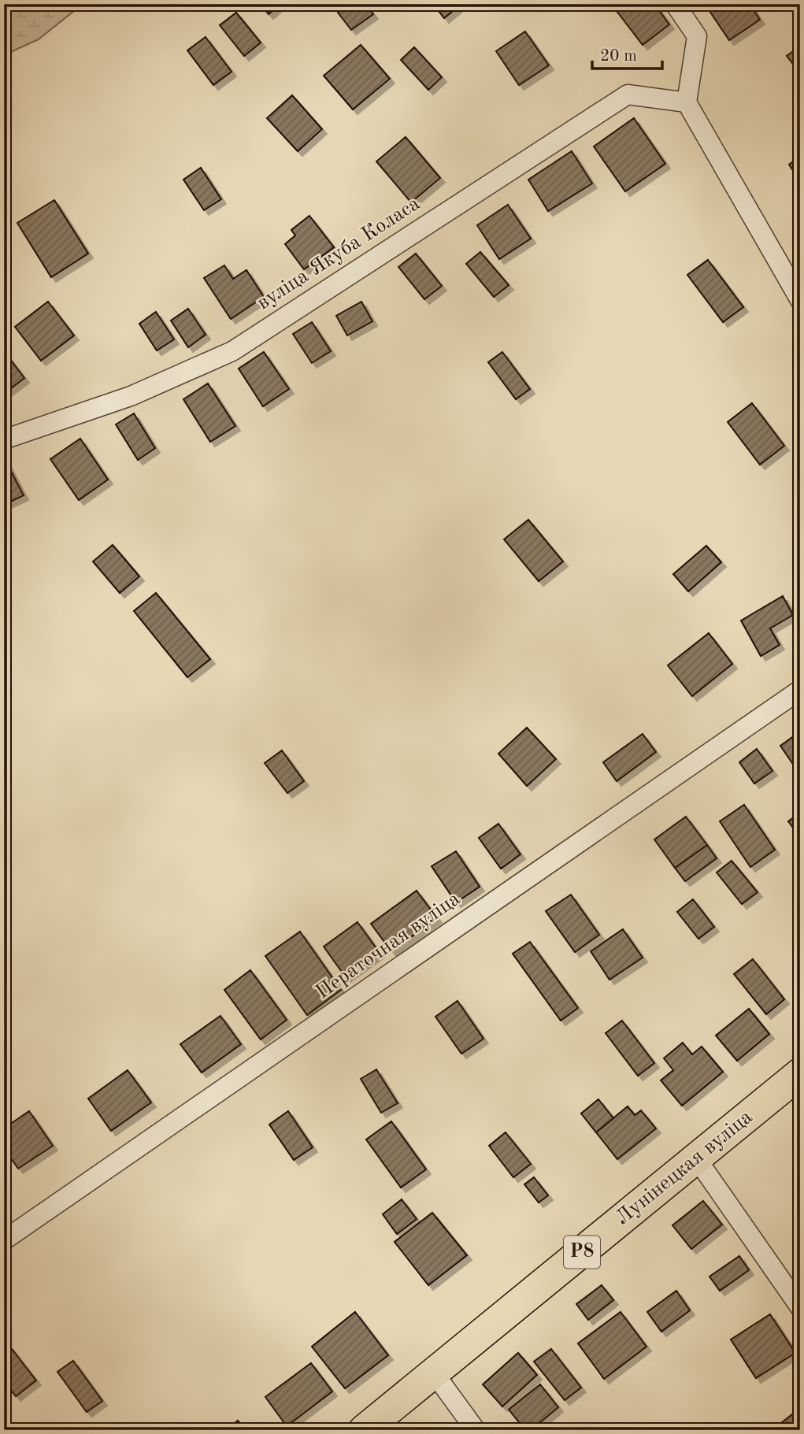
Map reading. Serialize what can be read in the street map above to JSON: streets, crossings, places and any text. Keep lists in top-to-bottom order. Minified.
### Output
{"streets":{"main road":["Лунінецкая вуліца","Р8"],"street":["вуліца Якуба Коласа","Ператочная вуліца"]},"scale_bar":"20 m"}
